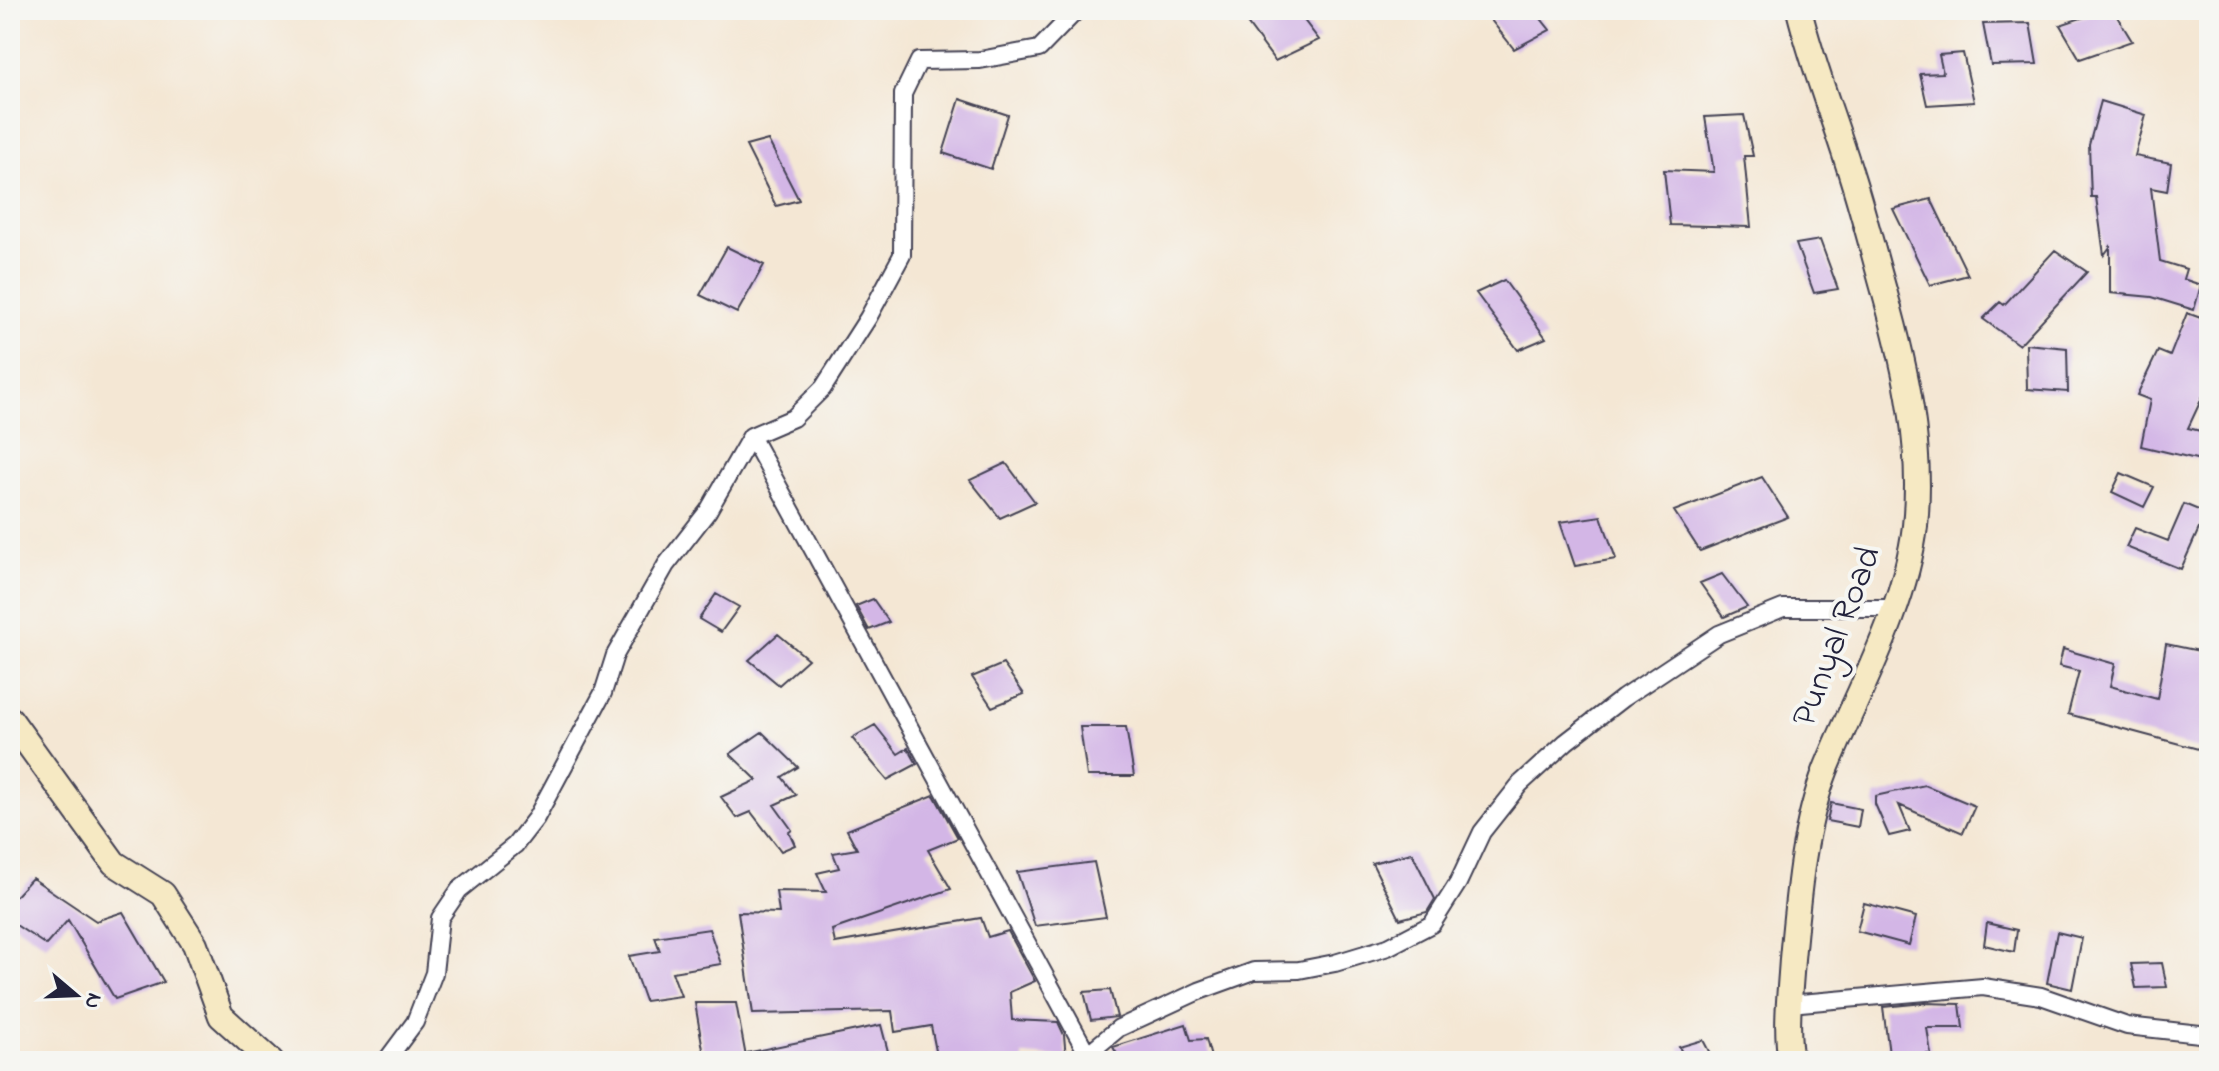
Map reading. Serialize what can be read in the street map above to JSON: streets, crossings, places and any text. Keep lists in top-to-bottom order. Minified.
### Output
{"streets":{"main road":["Punyal Road"]},"north":"right"}
